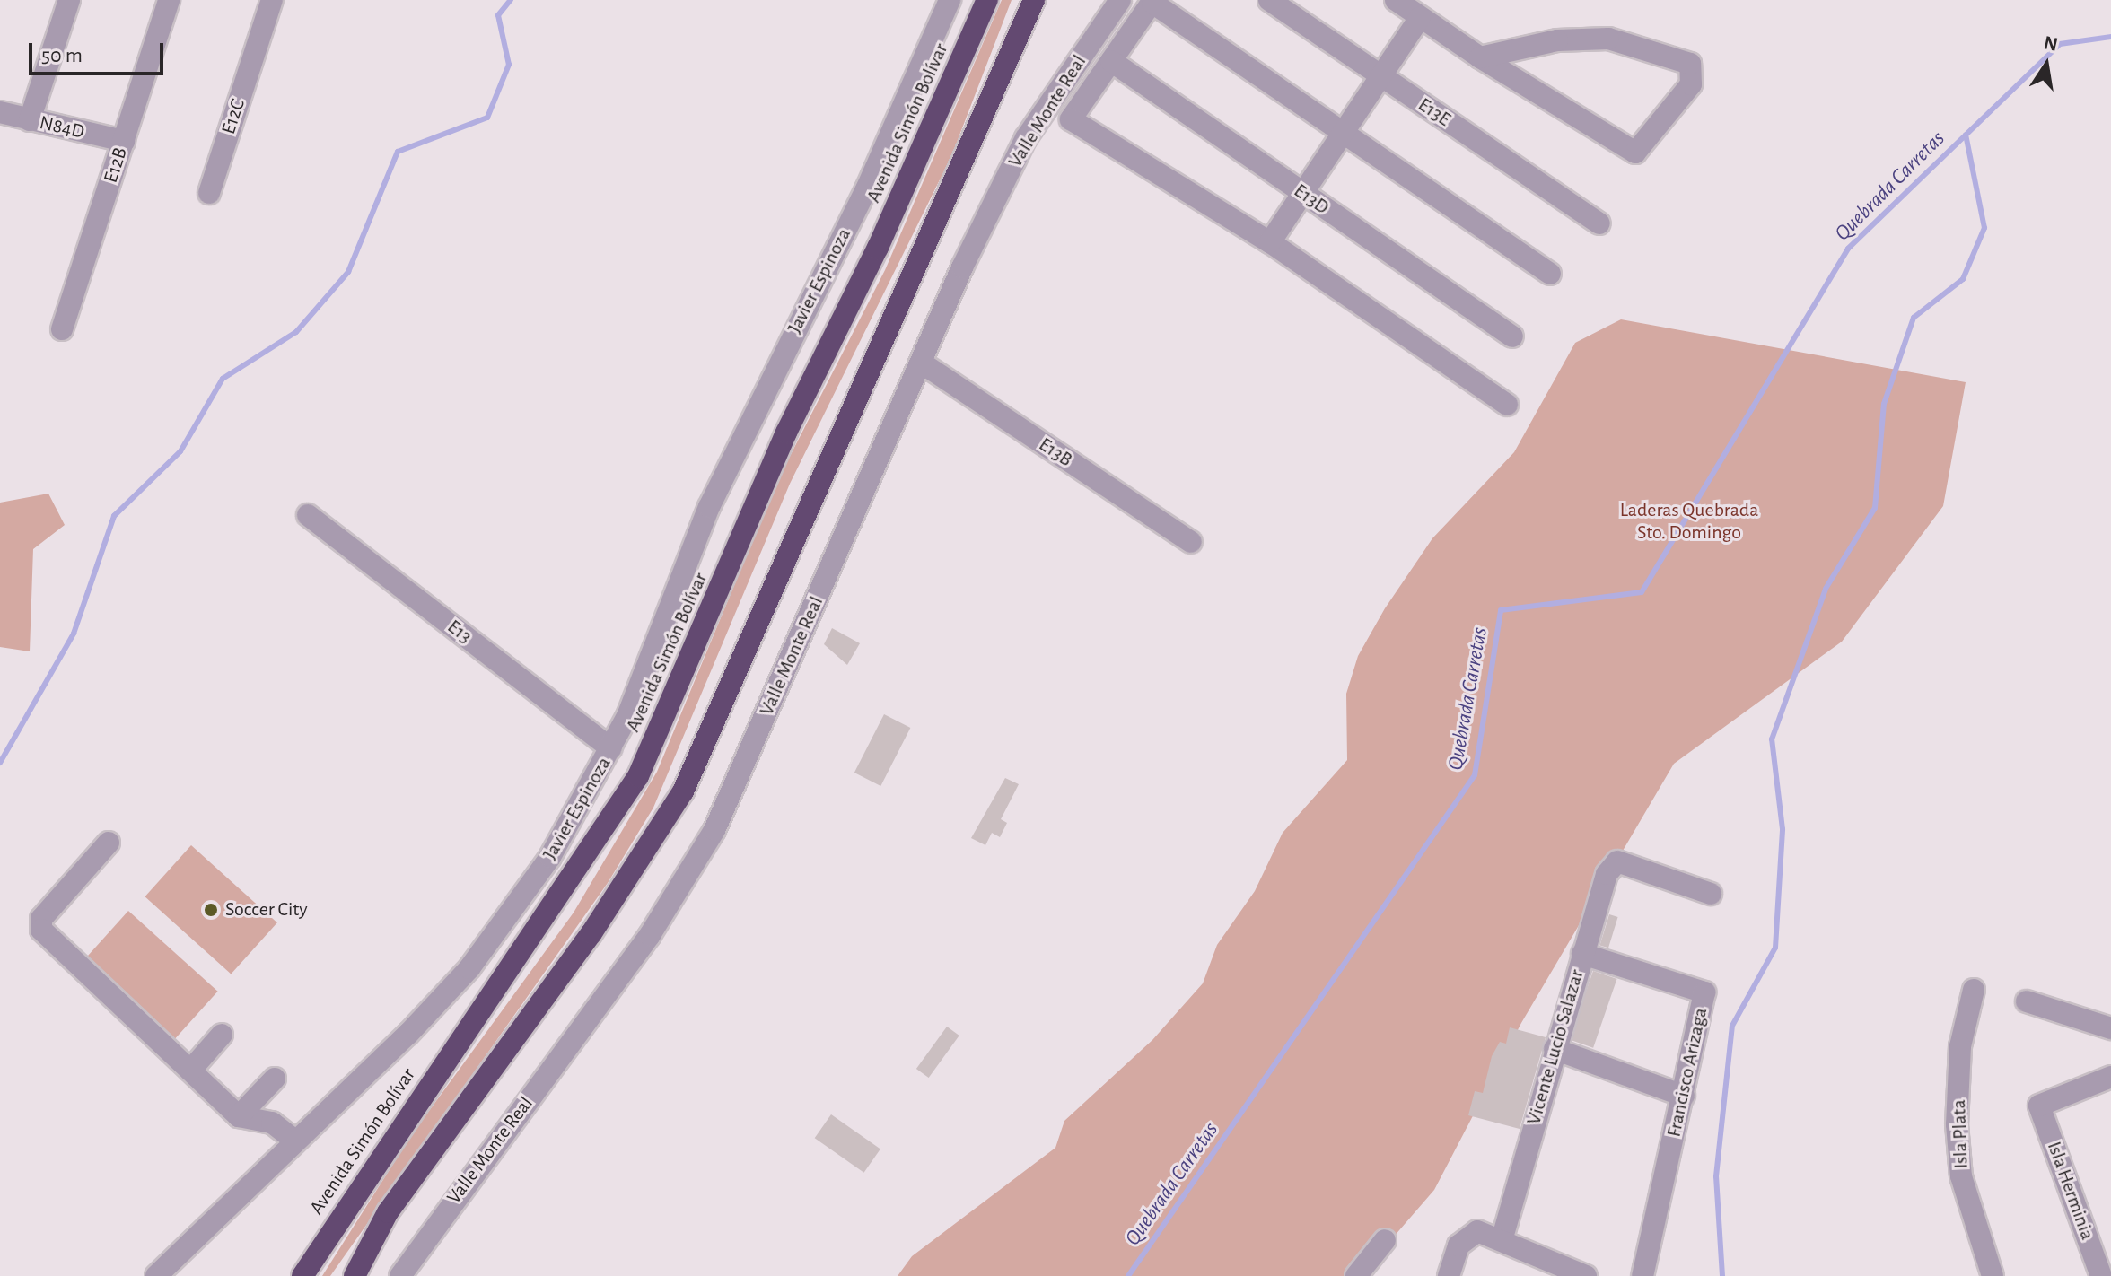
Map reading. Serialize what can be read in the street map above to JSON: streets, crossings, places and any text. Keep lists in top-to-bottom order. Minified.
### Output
{"streets":{"highway":["Avenida Simón Bolívar"],"street":["Valle Monte Real","E13E","E12C","N84D","E12B","E13D","Javier Espinoza","E13B","E13","Vicente Lucio Salazar","Francisco Arizaga","Isla Plata","Isla Herminia"]},"crossings":[["Valle Monte Real","E13B"],["N84D","E12B"],["Javier Espinoza","E13"],["Vicente Lucio Salazar","Francisco Arizaga"]],"water":["Quebrada Carretas"],"parks":["Laderas Quebrada Sto. Domingo"],"places":["Soccer City"],"scale_bar":"50 m","north":"top"}
